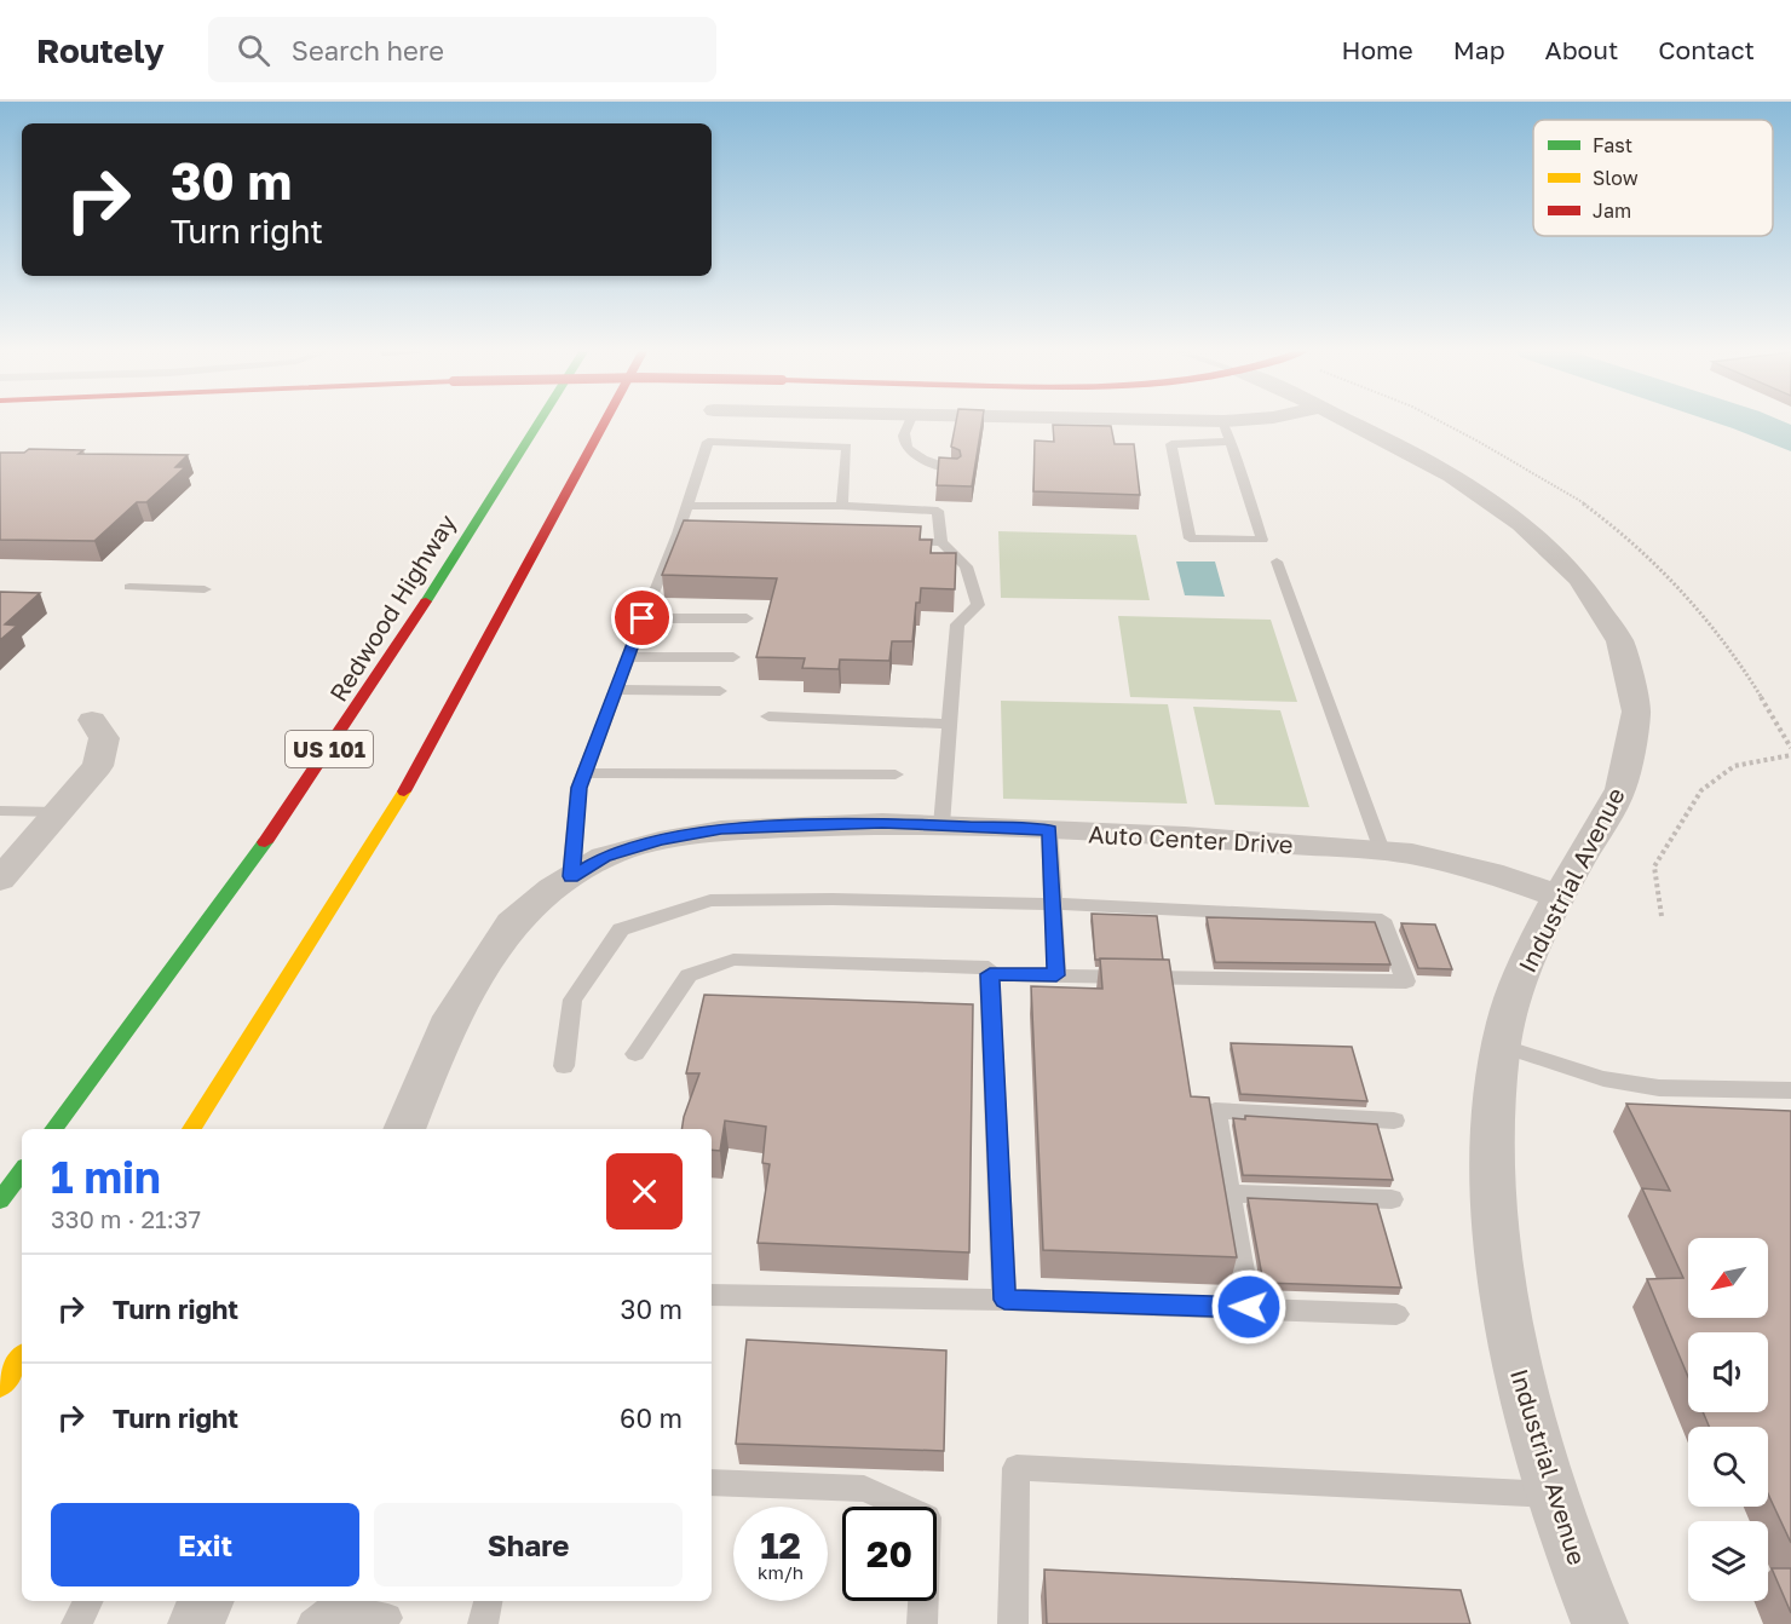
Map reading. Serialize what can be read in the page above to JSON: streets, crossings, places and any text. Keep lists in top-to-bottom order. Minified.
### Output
{"streets":{"main road":["Redwood Highway","US 101"],"street":["Auto Center Drive","Industrial Avenue"]},"crossings":[["Auto Center Drive","Industrial Avenue"]],"legend":["Fast","Slow","Jam"],"north":"bottom left","page":{"header":"Routely","search":"Search here","nav":["Home","Map","About","Contact"],"turn":["30 m","Turn right"],"heading":["1 min","330 m · 21:37"],"list":[{"name":"Turn right","value":"30 m"},{"name":"Turn right","value":"60 m"}],"buttons":["Exit","Share"],"speed":"12 km/h","limit":"20"}}
